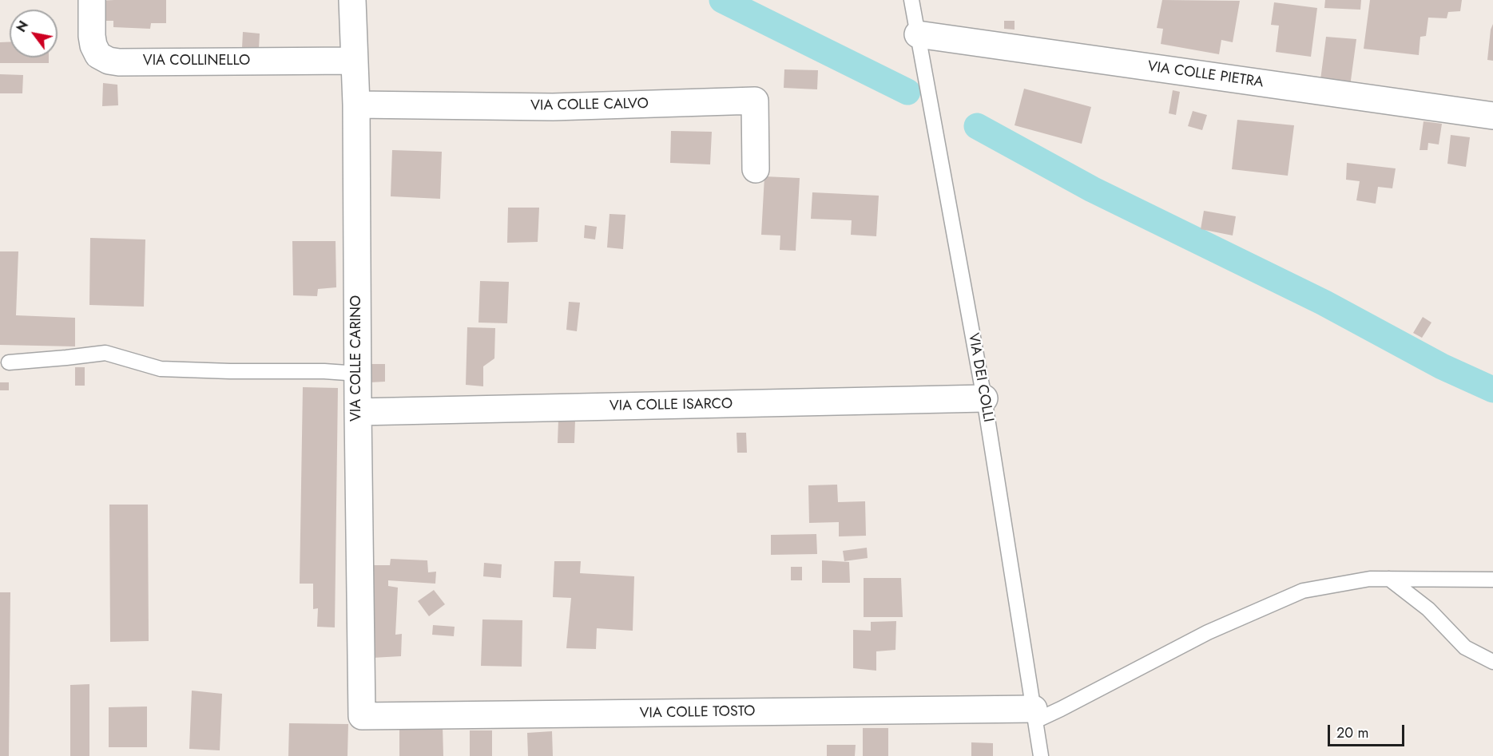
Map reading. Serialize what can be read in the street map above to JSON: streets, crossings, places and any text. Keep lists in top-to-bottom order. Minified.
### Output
{"streets":{"street":["VIA COLLINELLO","VIA COLLE PIETRA","VIA COLLE CALVO","VIA COLLE CARINO","VIA COLLE ISARCO","VIA COLLE TOSTO"],"lane":["VIA DEI COLLI"]},"crossings":[["VIA COLLINELLO","VIA COLLE CARINO"],["VIA COLLE PIETRA","VIA DEI COLLI"],["VIA COLLE CALVO","VIA COLLE CARINO"],["VIA COLLE CARINO","VIA COLLE ISARCO"],["VIA COLLE CARINO","VIA COLLE TOSTO"],["VIA DEI COLLI","VIA COLLE ISARCO"],["VIA DEI COLLI","VIA COLLE TOSTO"]],"scale_bar":"20 m","north":"top left"}
